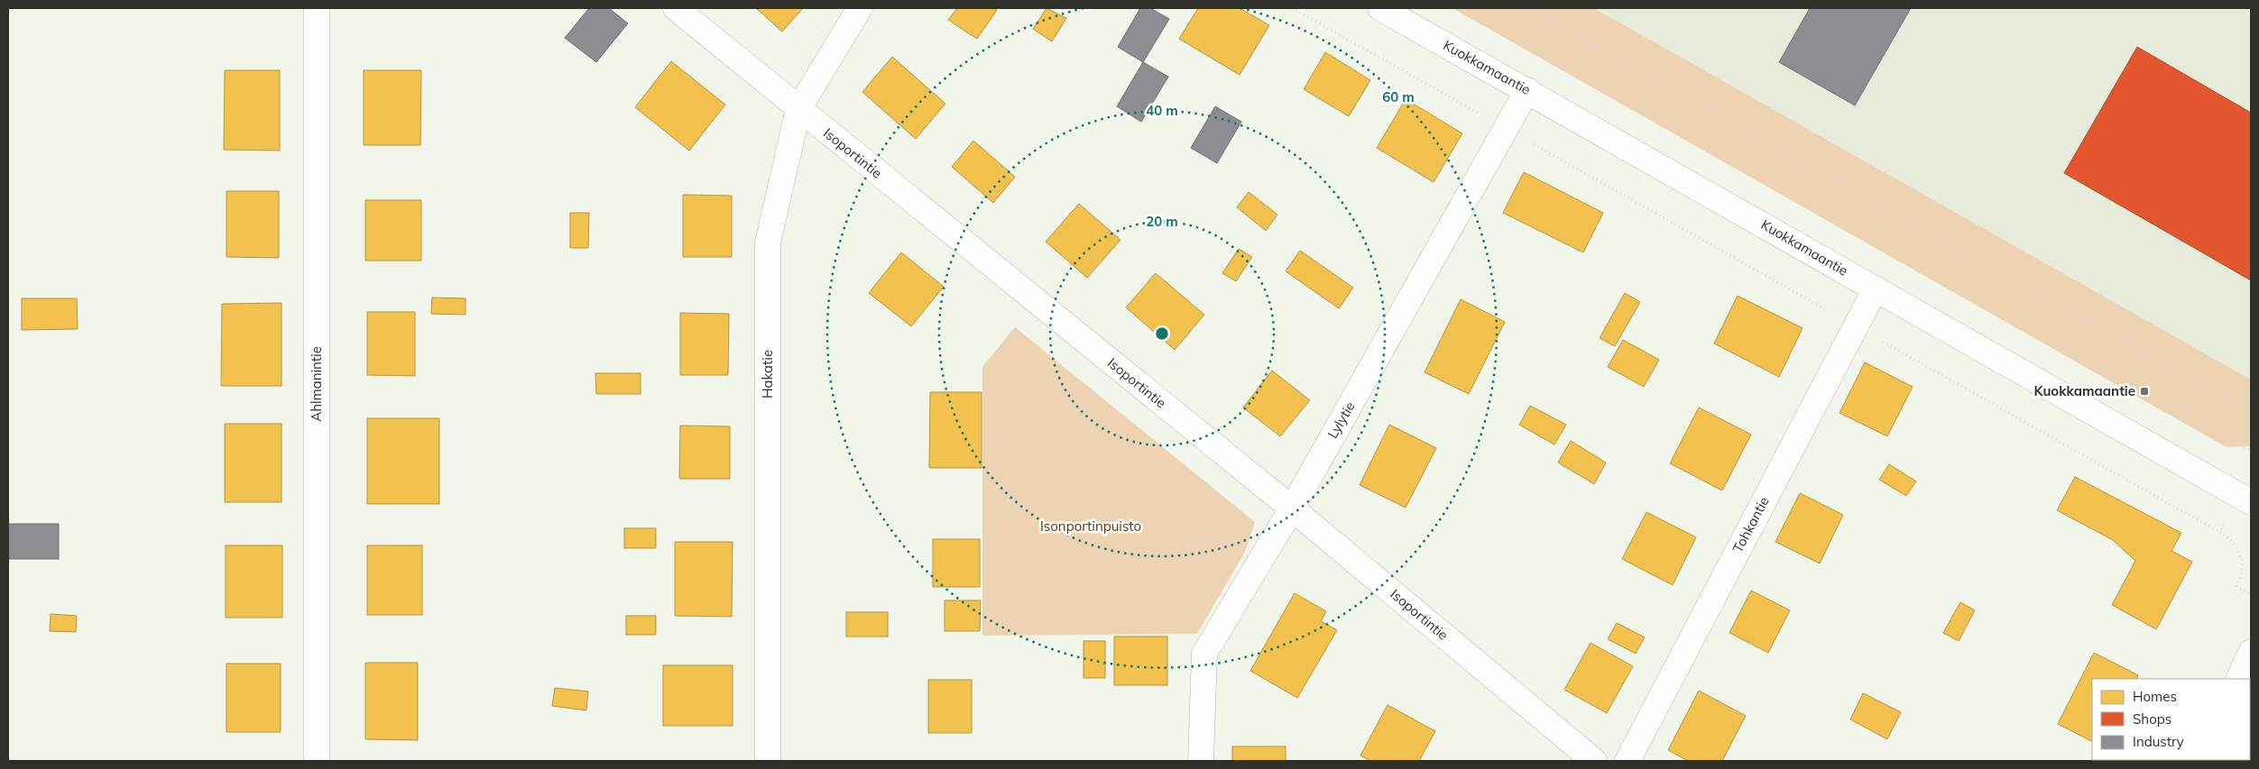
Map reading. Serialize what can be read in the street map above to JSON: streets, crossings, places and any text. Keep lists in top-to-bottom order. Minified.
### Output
{"streets":{"street":["Kuokkamaantie","Isoportintie","Hakatie","Ahlmanintie","Lylytie","Tohkantie"]},"crossings":[["Kuokkamaantie","Lylytie"],["Kuokkamaantie","Tohkantie"],["Isoportintie","Hakatie"],["Isoportintie","Lylytie"]],"parks":["Isonportinpuisto"],"places":{"transit":["Kuokkamaantie"]},"legend":["Homes","Shops","Industry"],"rings":["60 m","40 m","20 m"]}
